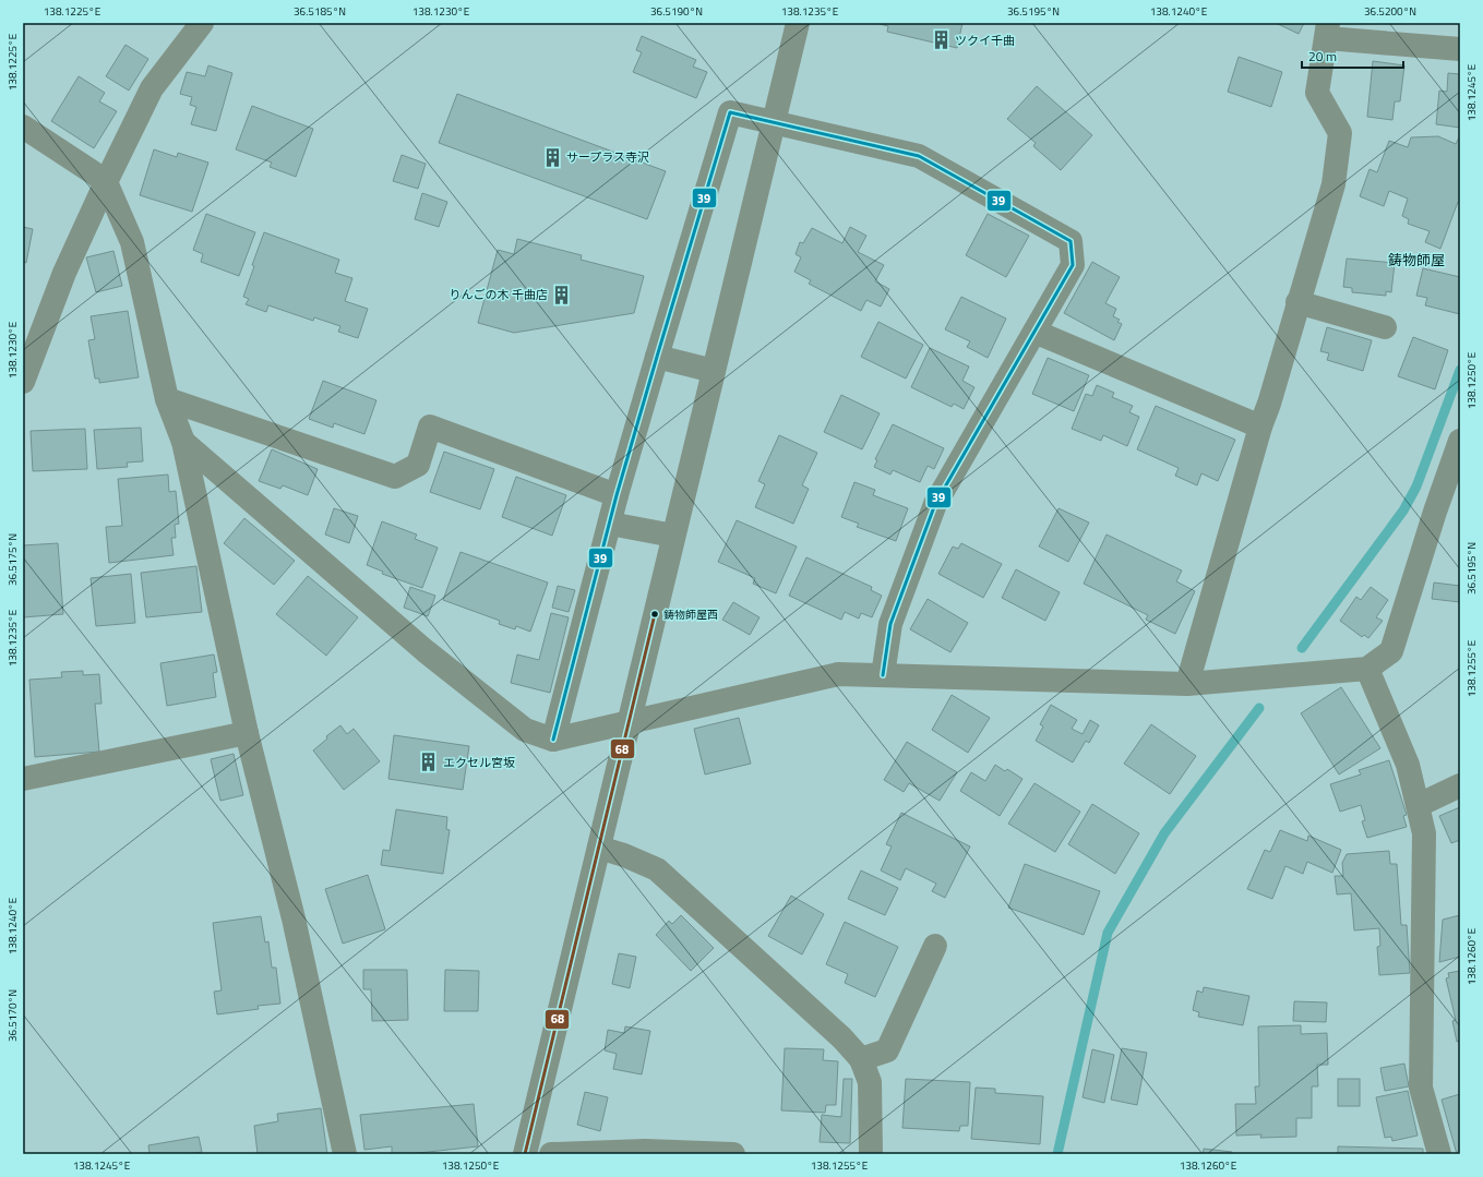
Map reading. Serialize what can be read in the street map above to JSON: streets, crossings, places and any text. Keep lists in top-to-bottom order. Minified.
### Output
{"districts":["鋳物師屋"],"places":{"building":["ツクイ千曲","サープラス寺沢","りんごの木 千曲店","エクセル宮坂"],"other":["鋳物師屋西"]},"lines":["transit line 39","transit line 68"],"scale_bar":"20 m","coordinates":["138.1225°E","36.5185°N","138.1230°E","36.5190°N","138.1235°E","36.5195°N","138.1240°E","36.5200°N","138.1245°E","138.1250°E","36.5175°N","138.1255°E","138.1260°E","36.5170°N"]}
